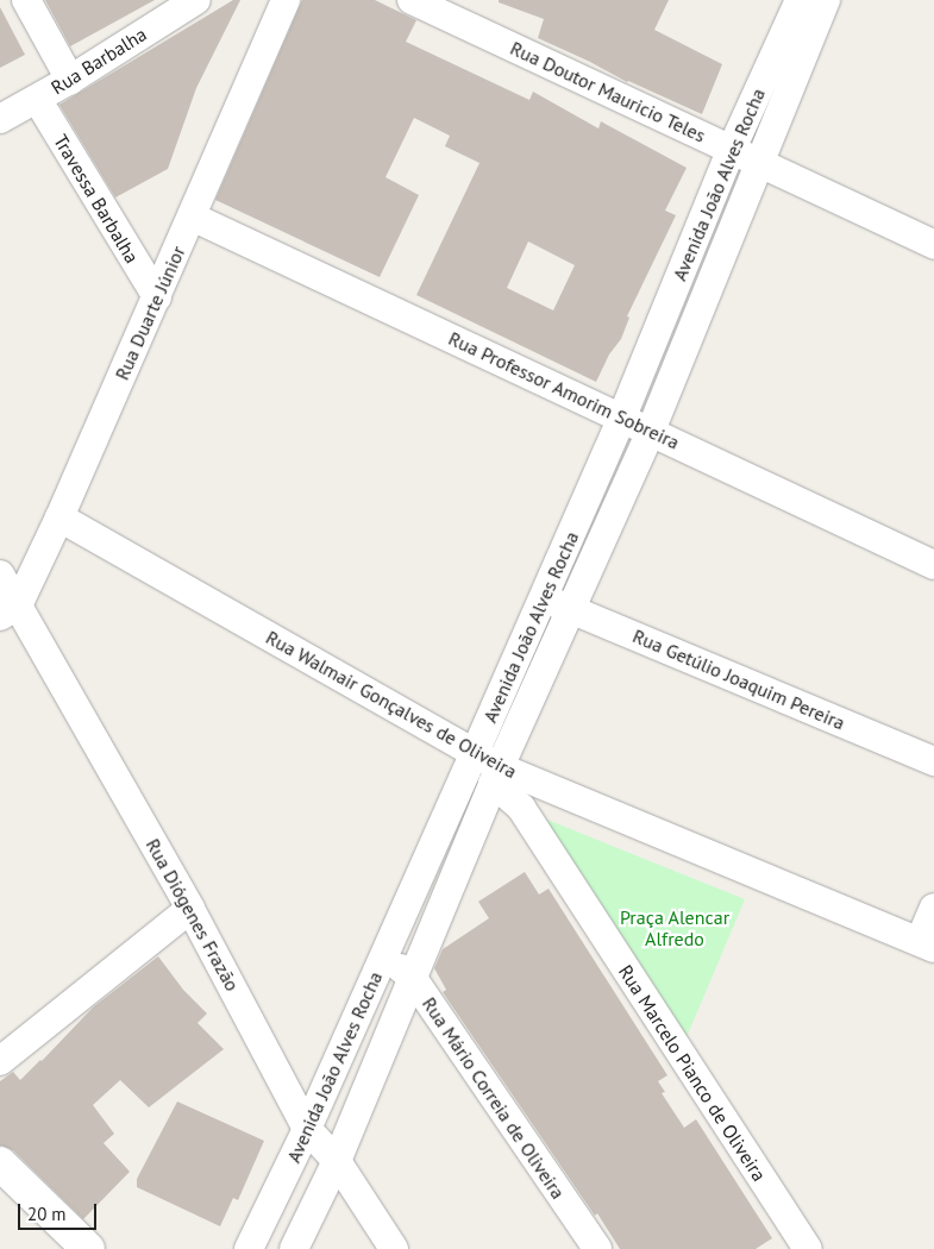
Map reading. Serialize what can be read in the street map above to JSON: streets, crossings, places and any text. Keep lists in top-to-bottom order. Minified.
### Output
{"streets":{"street":["Rua Barbalha","Rua Doutor Mauricio Teles","Avenida João Alves Rocha","Travessa Barbalha","Rua Duarte Júnior","Rua Professor Amorim Sobreira","Rua Getúlio Joaquim Pereira","Rua Walmair Gonçalves de Oliveira","Rua Diógenes Frazão","Rua Marcelo Pianco de Oliveira","Rua Mário Correia de Oliveira"]},"crossings":[["Rua Barbalha","Travessa Barbalha"],["Rua Doutor Mauricio Teles","Avenida João Alves Rocha"],["Avenida João Alves Rocha","Rua Professor Amorim Sobreira"],["Avenida João Alves Rocha","Rua Getúlio Joaquim Pereira"],["Avenida João Alves Rocha","Rua Walmair Gonçalves de Oliveira"],["Avenida João Alves Rocha","Rua Diógenes Frazão"],["Avenida João Alves Rocha","Rua Marcelo Pianco de Oliveira"],["Avenida João Alves Rocha","Rua Mário Correia de Oliveira"],["Travessa Barbalha","Rua Duarte Júnior"],["Rua Duarte Júnior","Rua Professor Amorim Sobreira"],["Rua Duarte Júnior","Rua Walmair Gonçalves de Oliveira"],["Rua Duarte Júnior","Rua Diógenes Frazão"],["Rua Walmair Gonçalves de Oliveira","Rua Marcelo Pianco de Oliveira"]],"parks":["Praça Alencar Alfredo"],"scale_bar":"20 m"}
